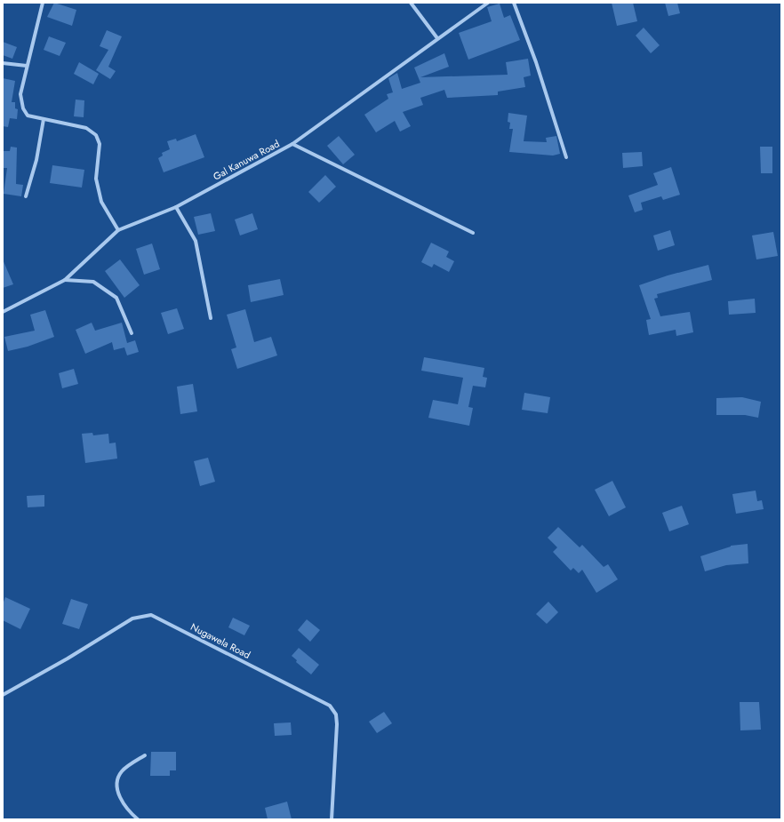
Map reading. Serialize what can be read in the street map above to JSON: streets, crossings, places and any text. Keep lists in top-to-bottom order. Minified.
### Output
{"streets":{"street":["Gal Kanuwa Road","Nugawela Road"]}}
